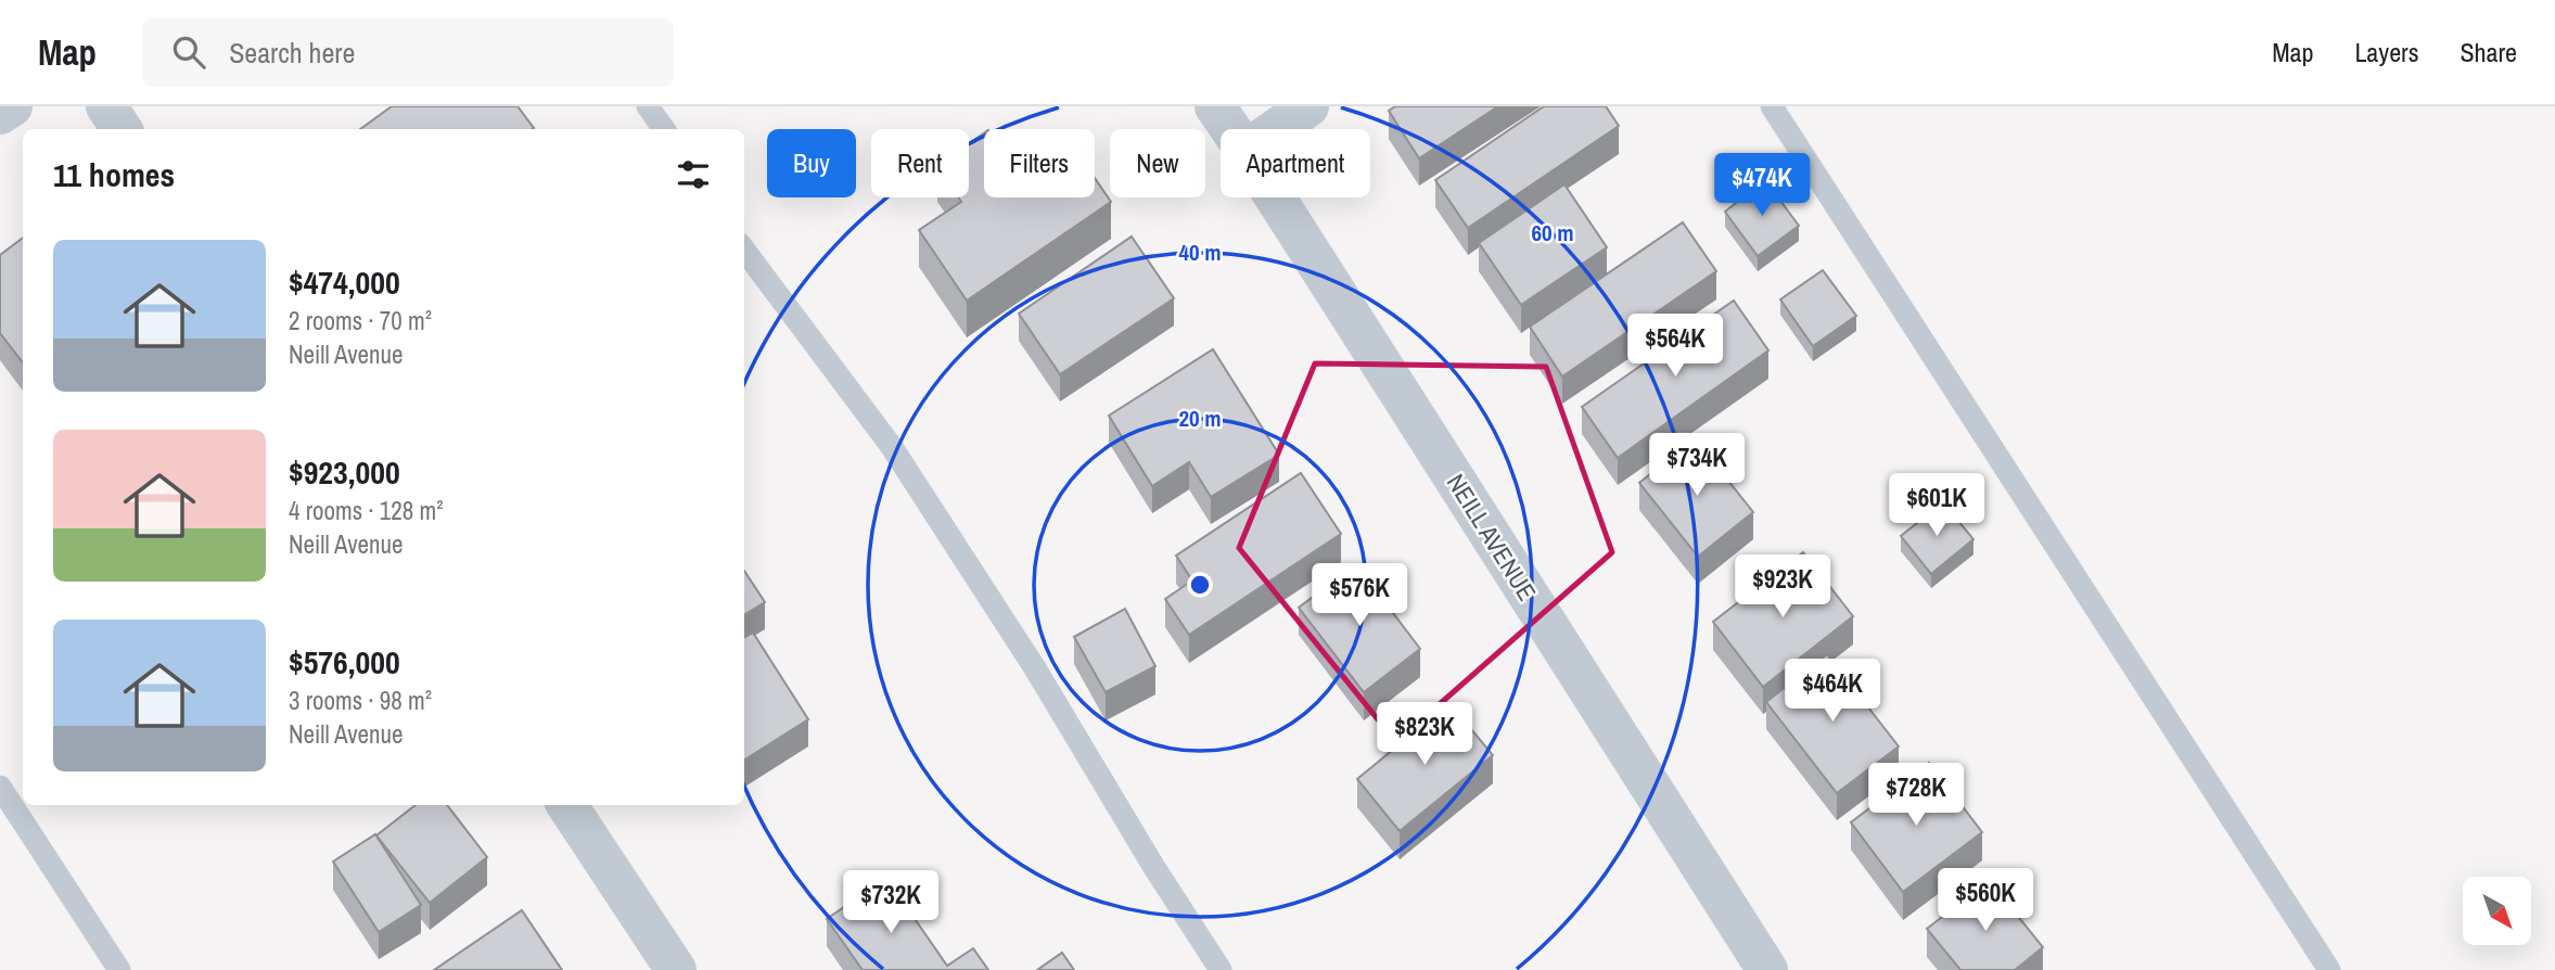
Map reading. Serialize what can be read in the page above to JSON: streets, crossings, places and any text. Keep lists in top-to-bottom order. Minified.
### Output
{"streets":{"street":["NEILL AVENUE"]},"north":"bottom right","page":{"header":"Map","search":"Search here","nav":["Map","Layers","Share"],"chip":["Buy","Rent","Filters","New","Apartment"],"heading":"11 homes","price":["$474K","$564K","$734K","$601K","$923K","$576K","$464K","$823K","$728K","$560K","$732K"],"list":[{"name":"$474,000","note":"2 rooms · 70 m² · Neill Avenue"},{"name":"$923,000","note":"4 rooms · 128 m² · Neill Avenue"},{"name":"$576,000","note":"3 rooms · 98 m² · Neill Avenue"}]},"rings":["60 m","40 m","20 m"]}
